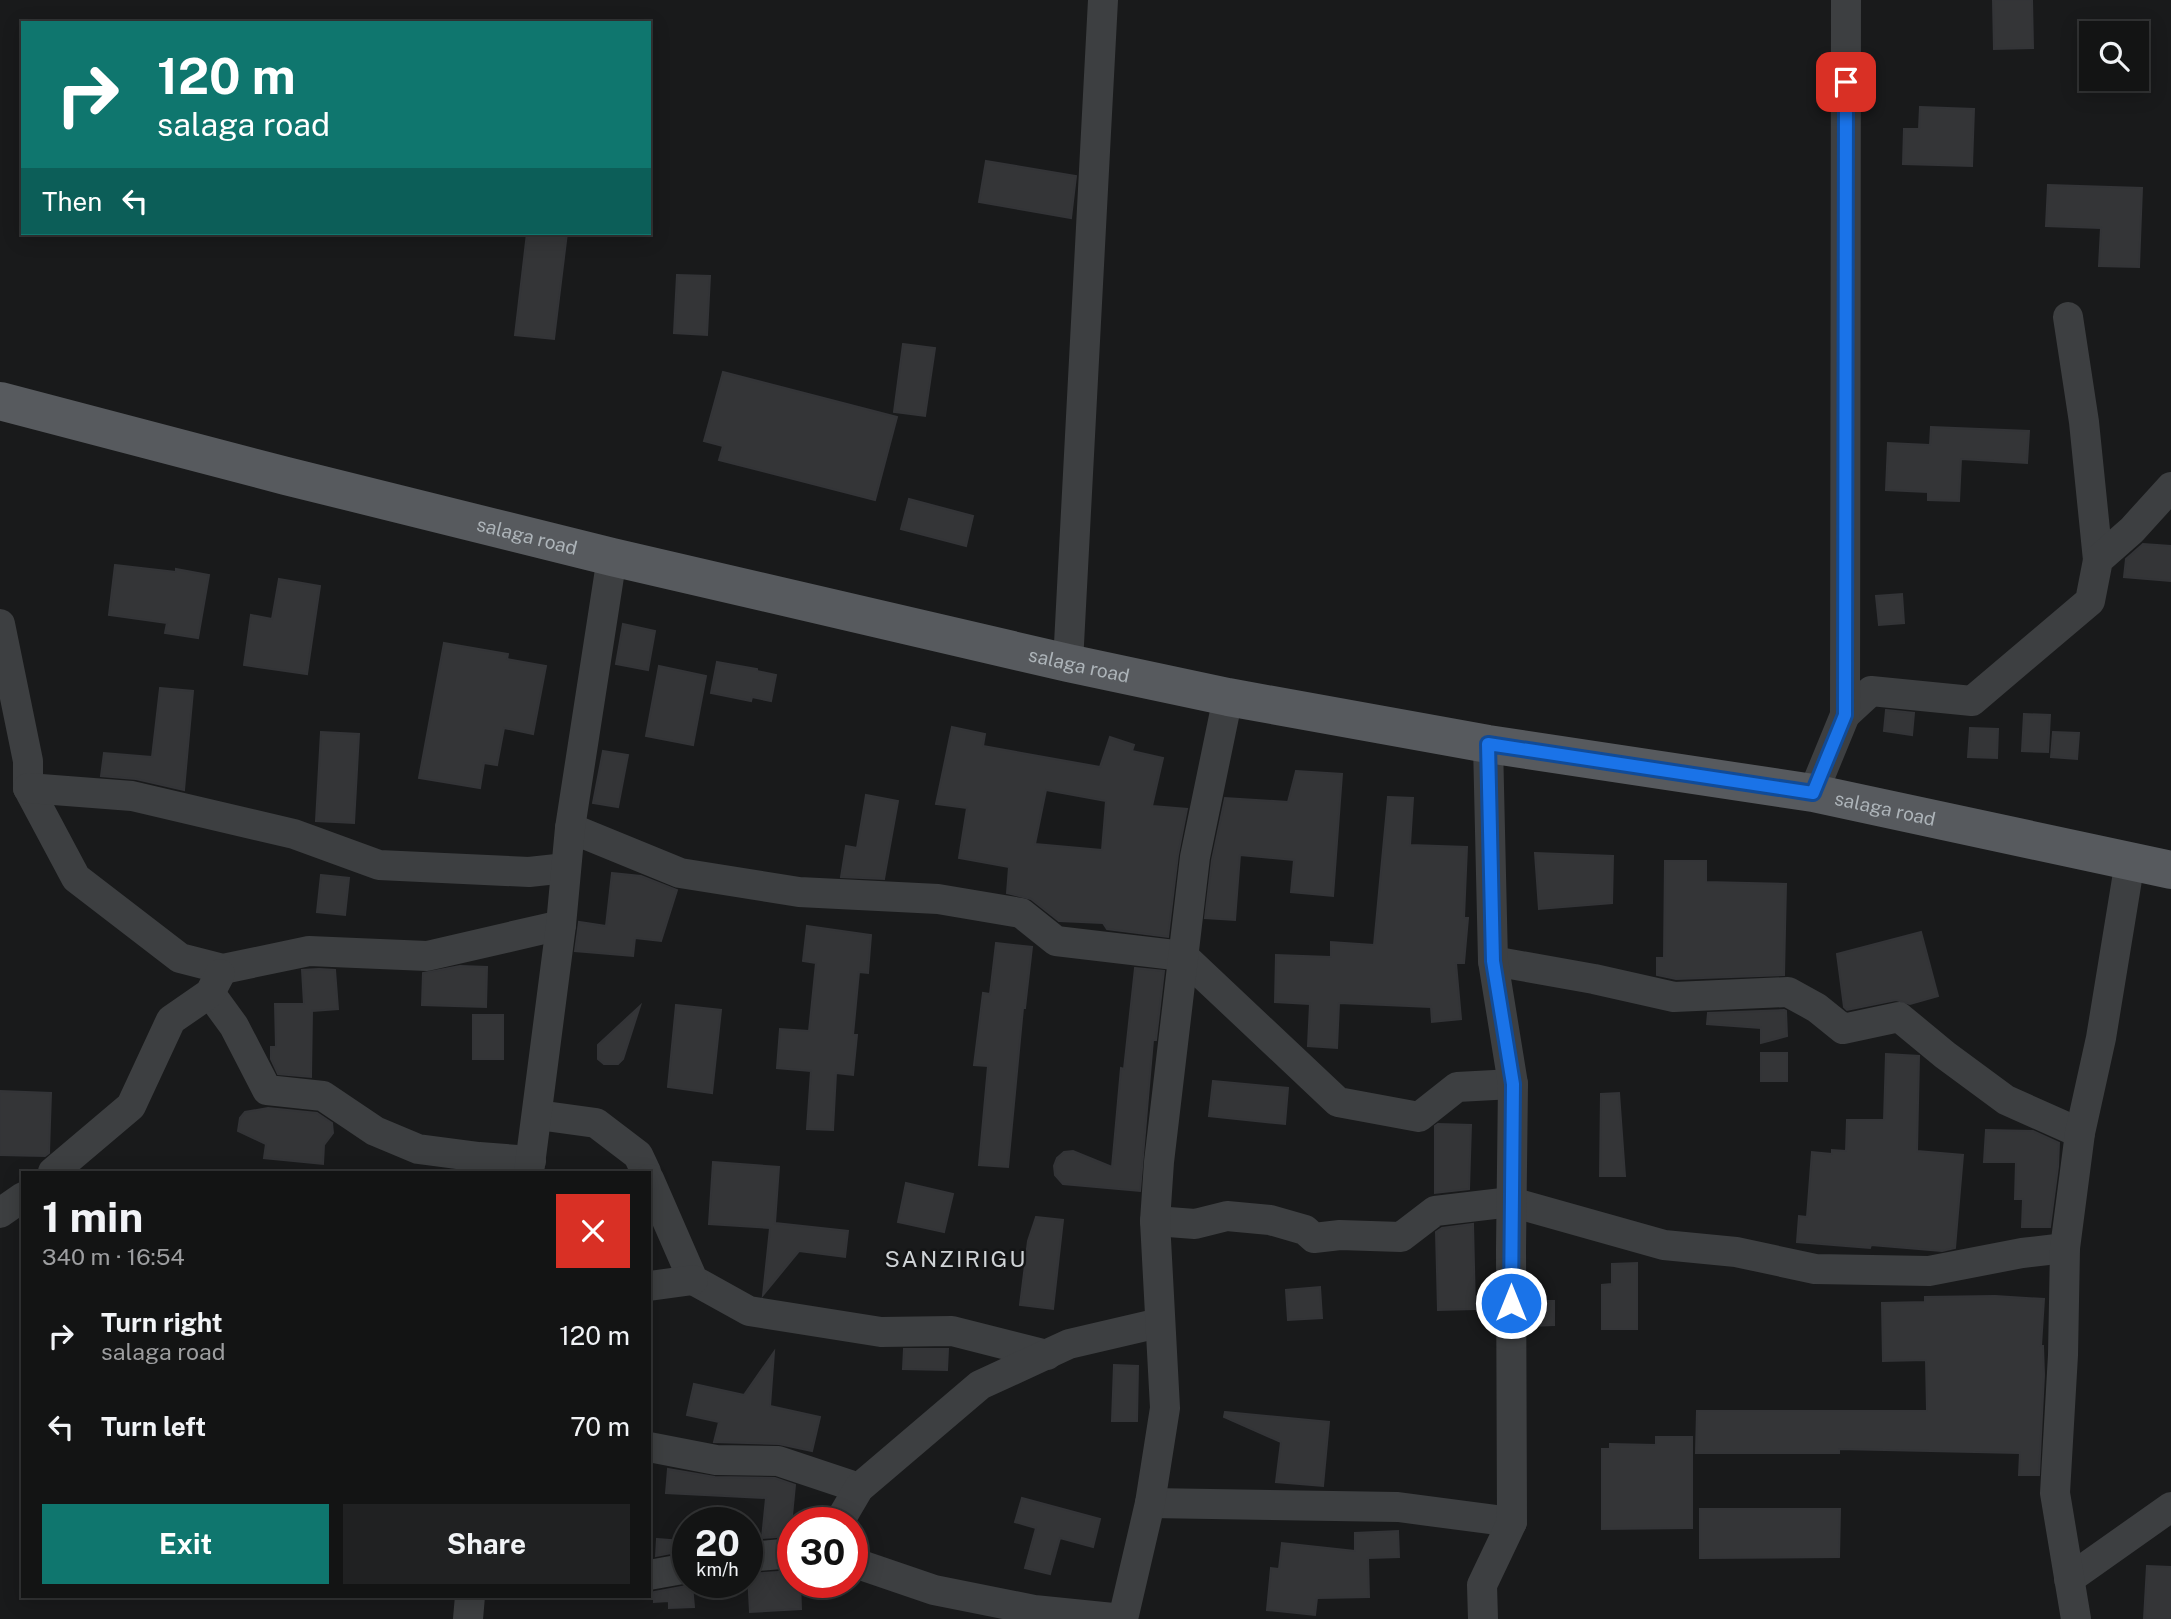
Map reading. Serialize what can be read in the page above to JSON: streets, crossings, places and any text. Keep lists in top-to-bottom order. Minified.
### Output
{"streets":{"main road":["salaga road"]},"districts":["SANZIRIGU"],"page":{"turn":["120 m","salaga road"],"then":"Then","heading":["1 min","340 m · 16:54"],"list":[{"name":"Turn right","note":"salaga road","value":"120 m"},{"name":"Turn left","value":"70 m"}],"buttons":["Exit","Share"],"speed":"20 km/h","limit":"30"}}
